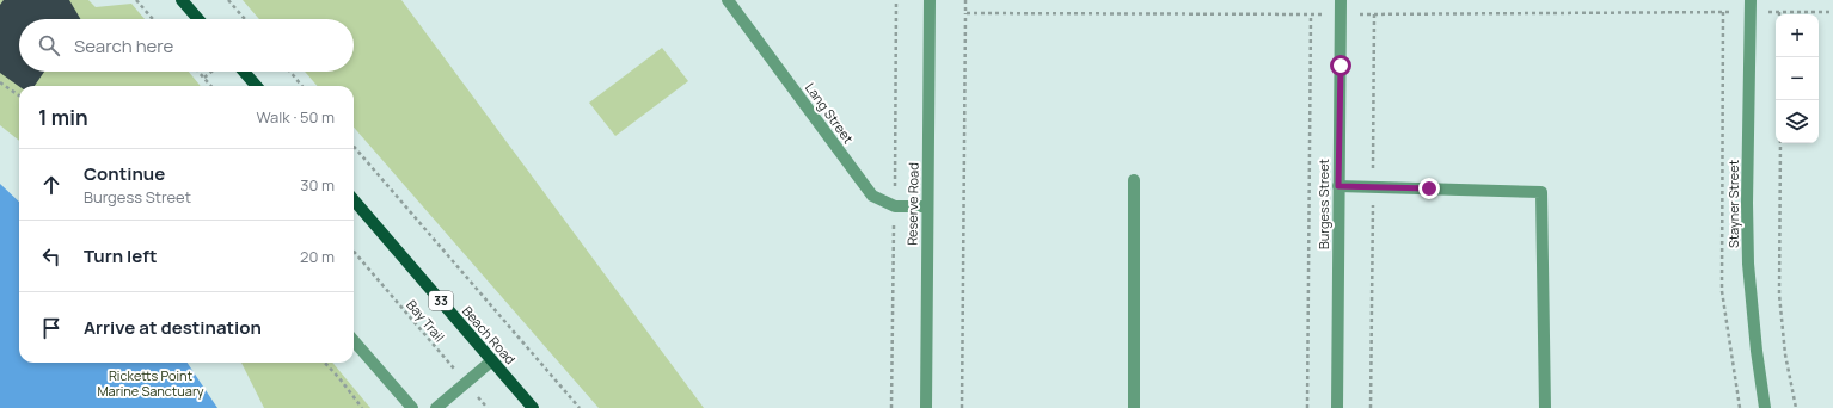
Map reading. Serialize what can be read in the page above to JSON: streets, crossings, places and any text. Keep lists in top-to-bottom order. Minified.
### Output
{"streets":{"main road":["33","Beach Road"],"street":["Lang Street","Reserve Road","Burgess Street","Stayner Street"],"path":["Bay Trail"]},"crossings":[["Lang Street","Reserve Road"]],"parks":["Ricketts Point Marine Sanctuary"],"page":{"map_buttons":["+","−"],"search":"Search here","heading":["1 min","Walk · 50 m"],"list":[["Continue","Burgess Street","30 m"],["Turn left","20 m"],"Arrive at destination"]}}
